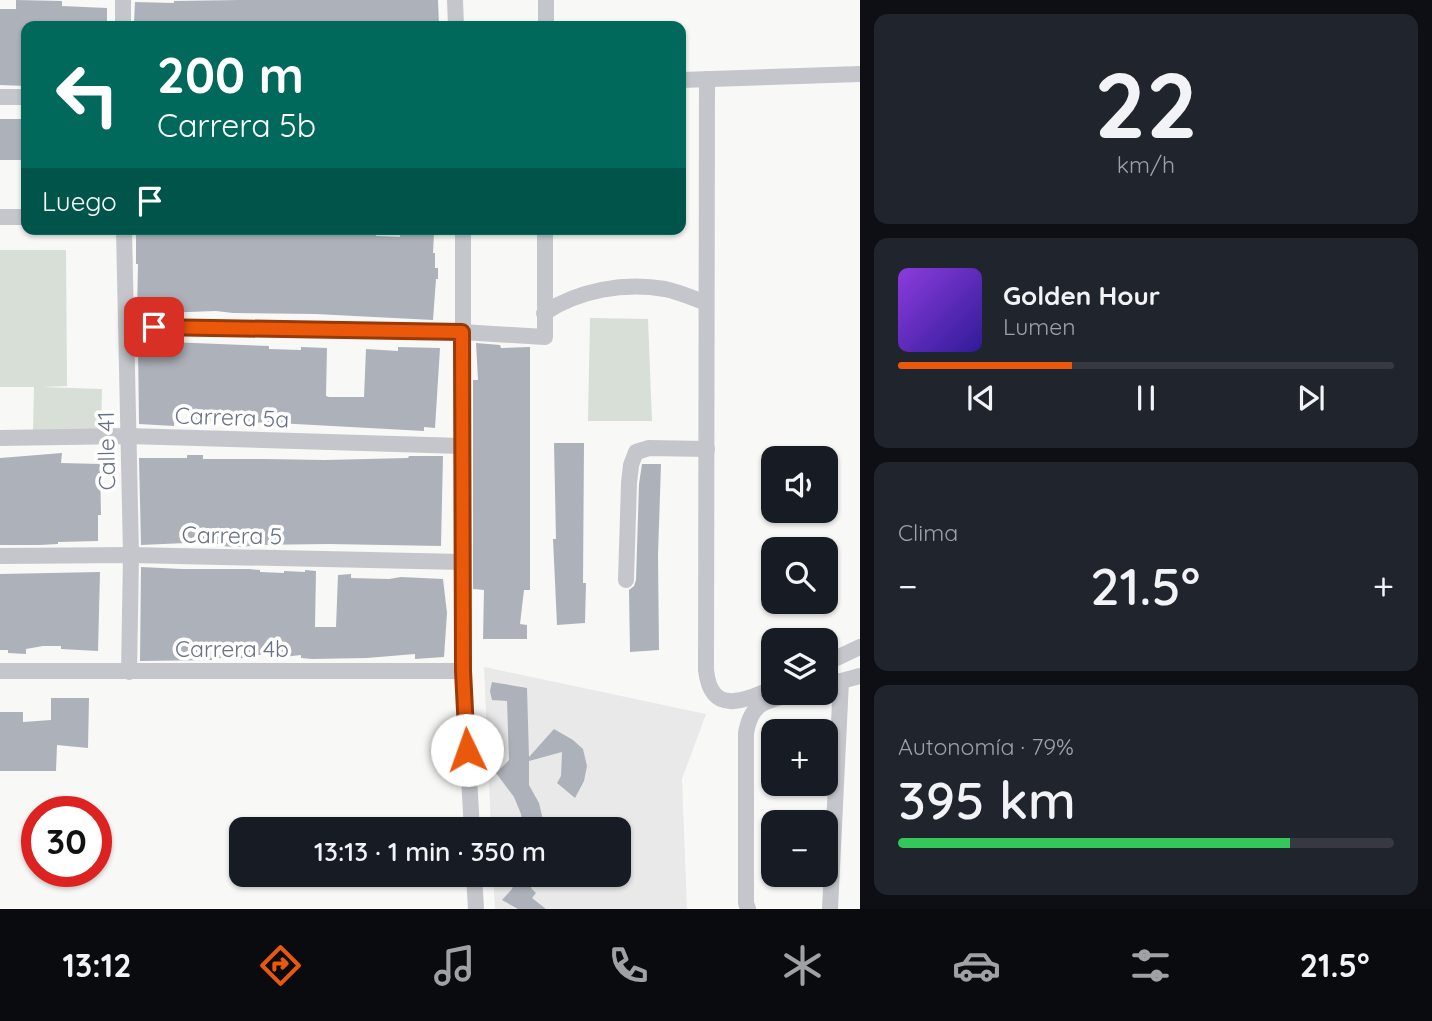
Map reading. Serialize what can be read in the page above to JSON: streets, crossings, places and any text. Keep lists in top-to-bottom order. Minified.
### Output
{"streets":{"street":["Carrera 5a","Calle 41","Carrera 5","Carrera 4b"]},"crossings":[["Carrera 5a","Calle 41"],["Calle 41","Carrera 5"],["Calle 41","Carrera 4b"]],"page":{"tile":[["22","km/h"],"Clima",["Autonomía · 79%","395 km"]],"turn":["200 m","Carrera 5b"],"then":"Luego","song":["Golden Hour","Lumen"],"map_buttons":["+","−"],"heat":["−","21.5°","+"],"limit":"30","trip":"13:13 · 1 min · 350 m","tabs":["13:12","21.5°"]}}
